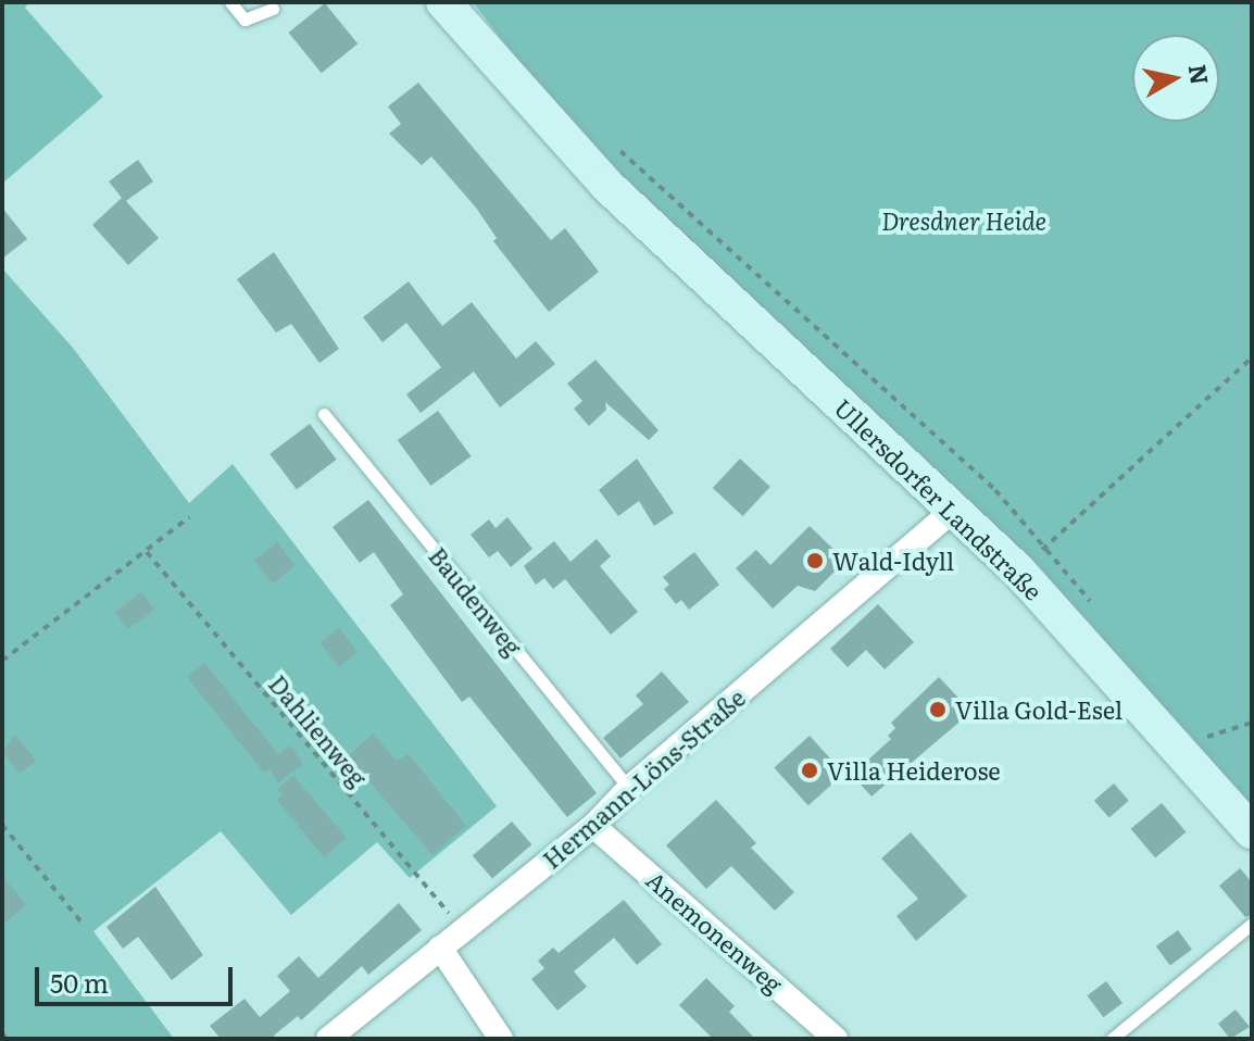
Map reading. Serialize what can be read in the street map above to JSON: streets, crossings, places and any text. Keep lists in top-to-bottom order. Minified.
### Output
{"streets":{"main road":["Ullersdorfer Landstraße"],"street":["Hermann-Löns-Straße","Anemonenweg"],"lane":["Baudenweg"],"path":["Dahlienweg"]},"crossings":[["Ullersdorfer Landstraße","Hermann-Löns-Straße"],["Baudenweg","Hermann-Löns-Straße"],["Dahlienweg","Hermann-Löns-Straße"],["Hermann-Löns-Straße","Anemonenweg"]],"parks":["Dresdner Heide"],"places":["Wald-Idyll","Villa Gold-Esel","Villa Heiderose"],"scale_bar":"50 m","north":"right"}
